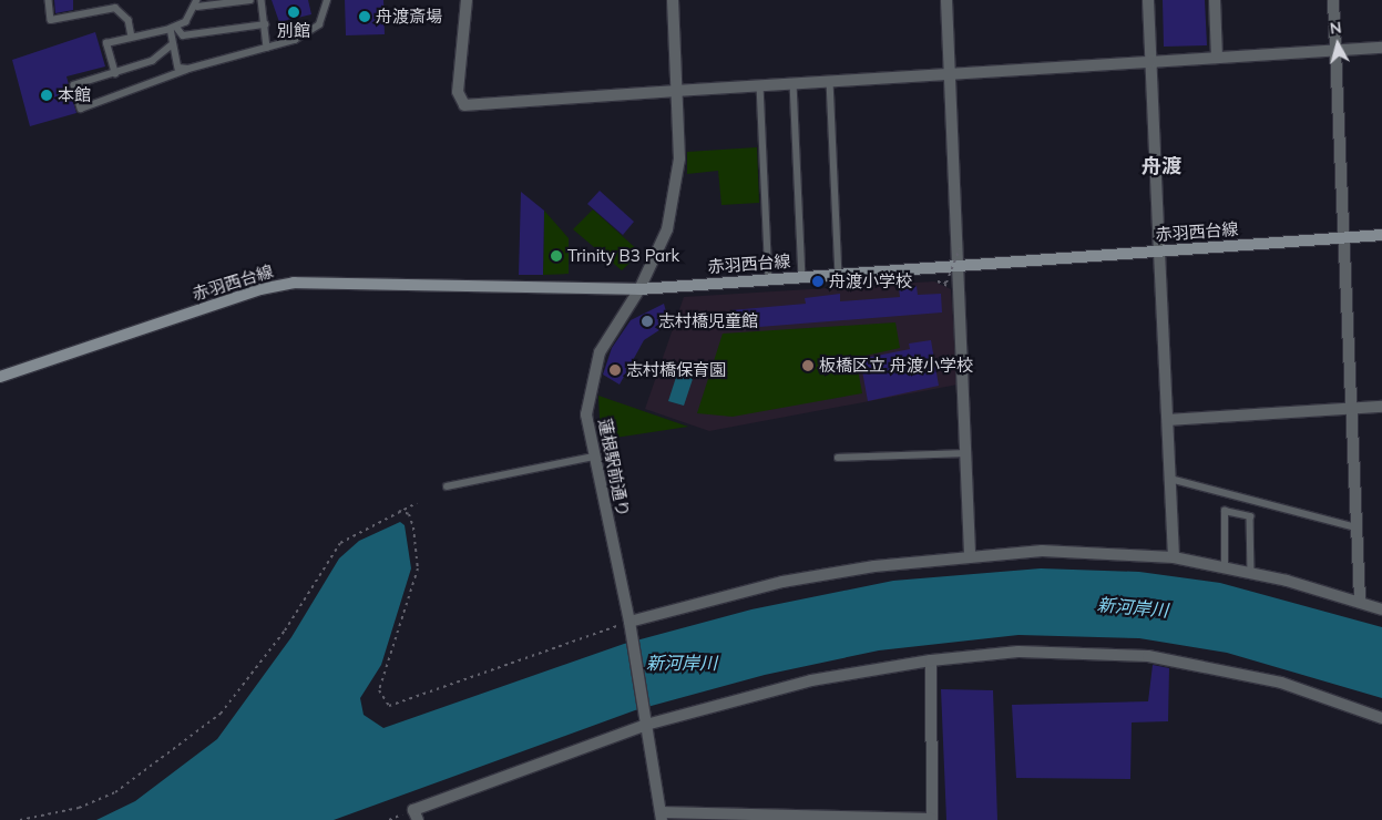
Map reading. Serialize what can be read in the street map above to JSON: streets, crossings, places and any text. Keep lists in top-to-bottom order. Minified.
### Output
{"streets":{"main road":["赤羽西台線"],"street":["蓮根駅前通り"]},"crossings":[["赤羽西台線","蓮根駅前通り"]],"districts":["舟渡"],"water":["新河岸川"],"places":["別館","舟渡斎場","本館","Trinity B3 Park","舟渡小学校","志村橋児童館","板橋区立 舟渡小学校","志村橋保育園"],"north":"top"}
